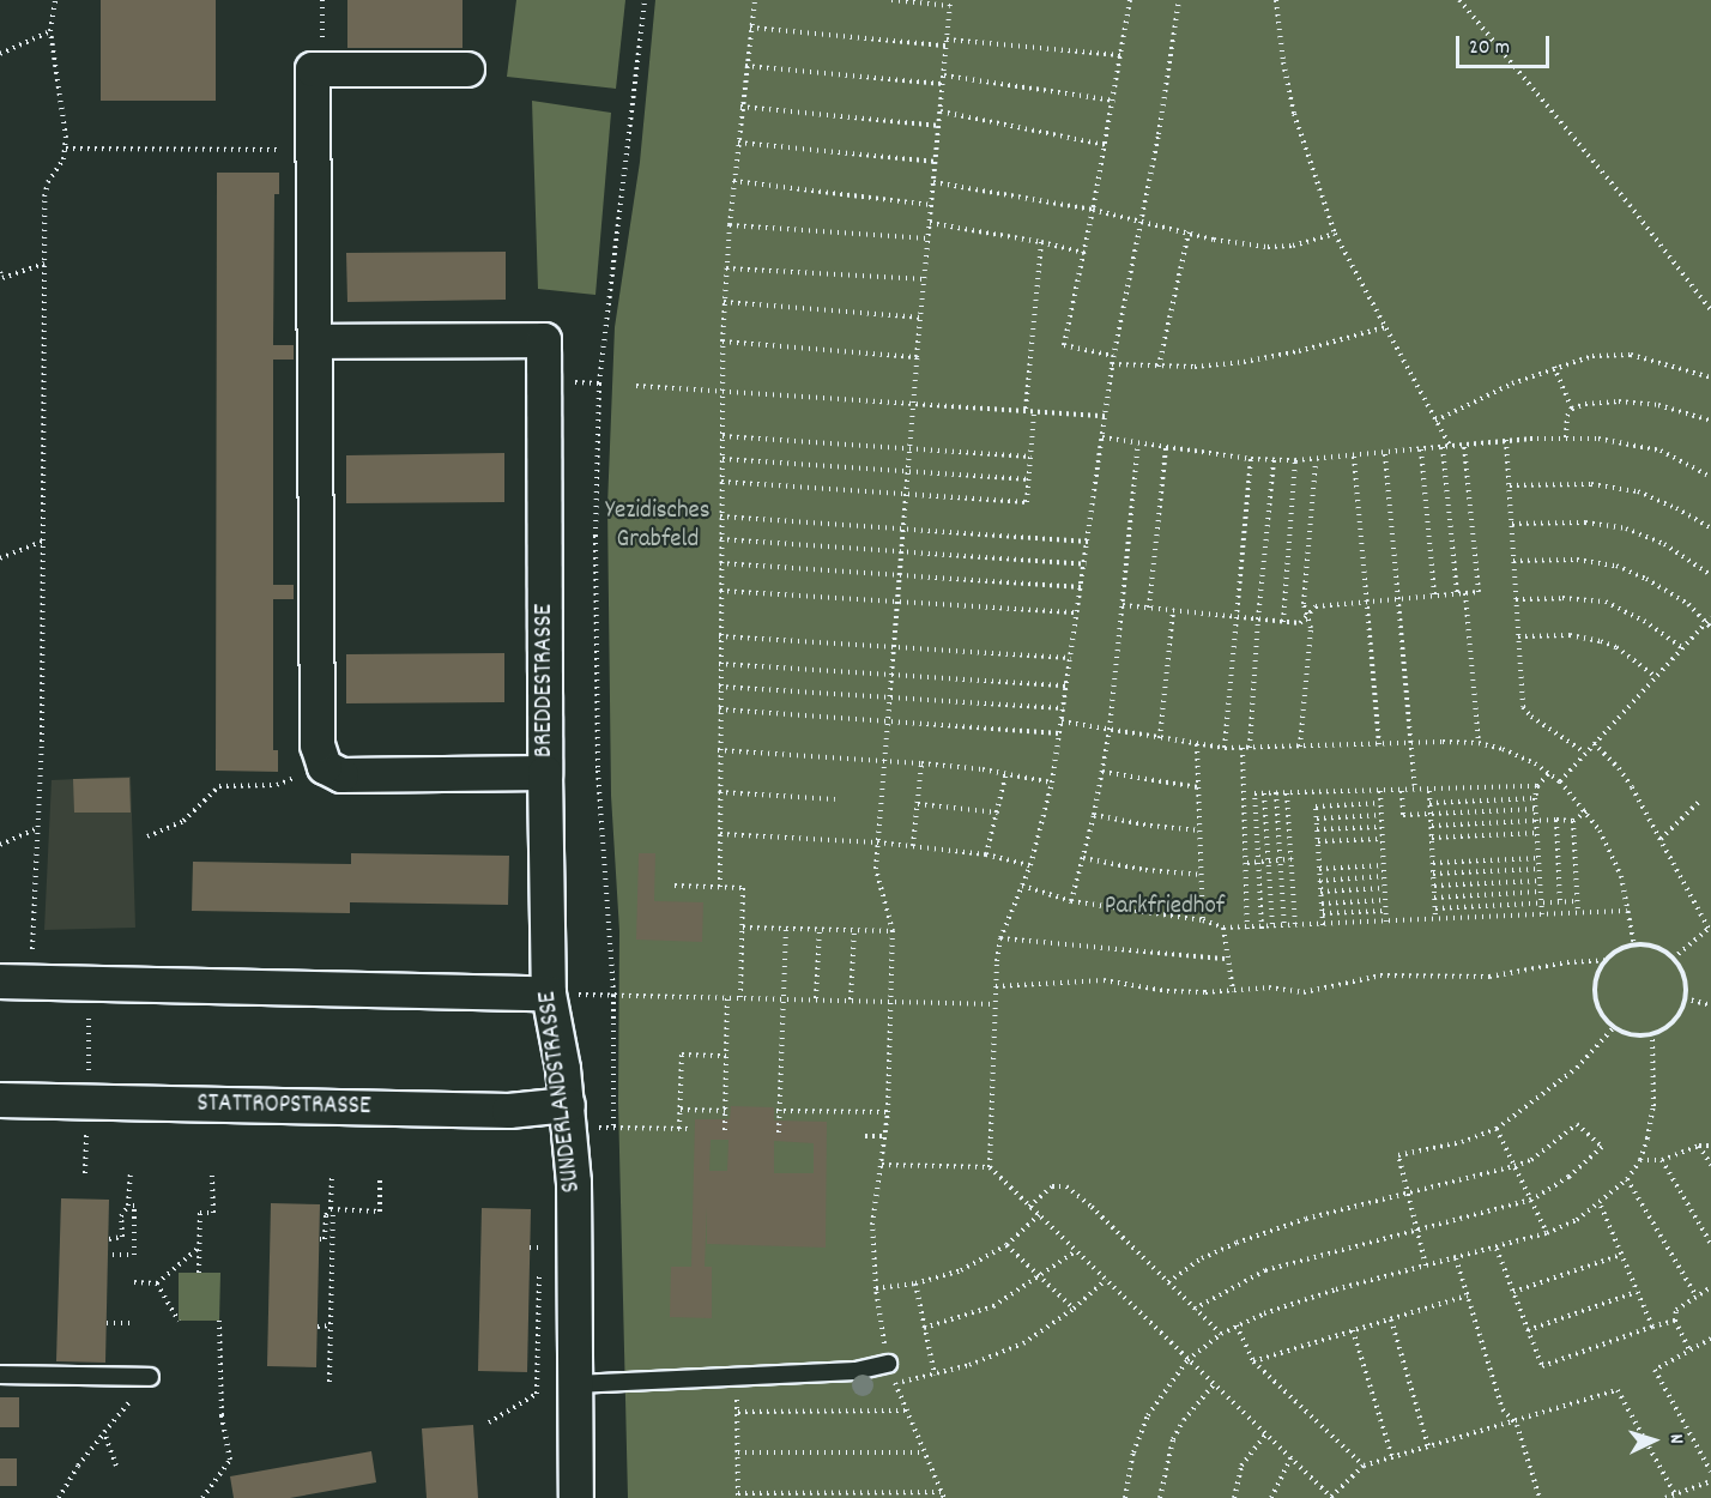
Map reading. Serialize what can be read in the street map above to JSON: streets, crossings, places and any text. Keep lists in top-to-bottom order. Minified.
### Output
{"streets":{"street":["BREDDESTRASSE","SUNDERLANDSTRASSE","STATTROPSTRASSE"]},"crossings":[["BREDDESTRASSE","SUNDERLANDSTRASSE"],["SUNDERLANDSTRASSE","STATTROPSTRASSE"]],"parks":["Yezidisches Grabfeld","Parkfriedhof"],"scale_bar":"20 m","north":"right"}
